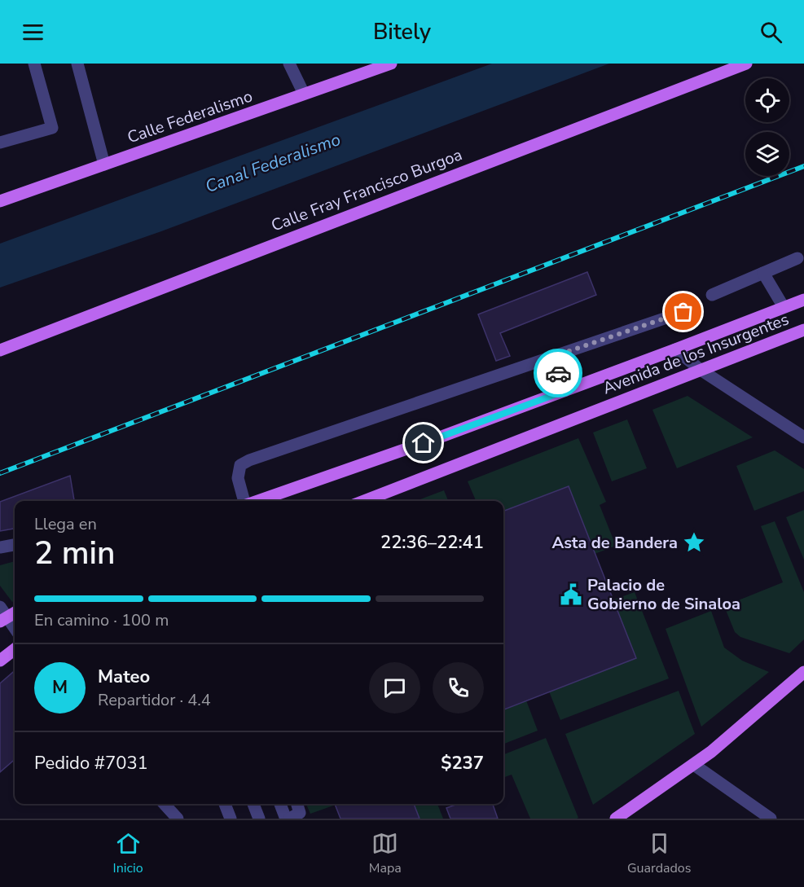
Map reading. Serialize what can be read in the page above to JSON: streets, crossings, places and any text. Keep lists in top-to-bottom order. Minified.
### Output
{"streets":{"main road":["Calle Federalismo","Calle Fray Francisco Burgoa","Avenida de los Insurgentes"]},"water":["Canal Federalismo"],"places":{"place":["Asta de Bandera"],"public building":["Palacio de Gobierno de Sinaloa"]},"page":{"header":"Bitely","heading":["2 min","Llega en","22:36–22:41"],"panel":["Mateo","Repartidor · 4.4","Pedido #7031","$237"],"bar":"En camino · 100 m","round":"M","tabs":["Inicio","Mapa","Guardados"]}}
